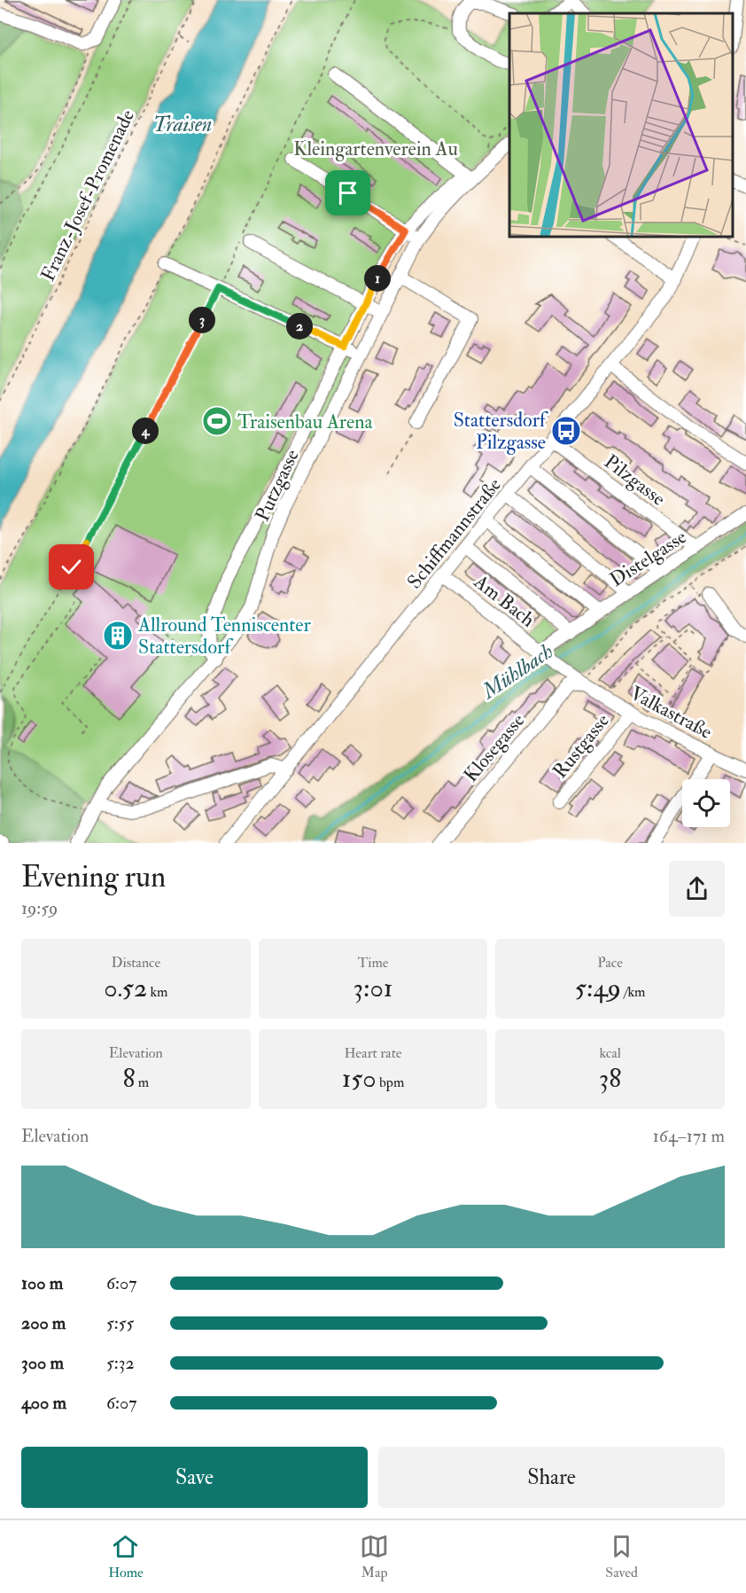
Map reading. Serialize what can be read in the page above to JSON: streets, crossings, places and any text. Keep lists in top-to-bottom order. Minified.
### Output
{"streets":{"street":["Pilzgasse","Putzgasse","Schiffmannstraße","Distelgasse","Am Bach","Valkastraße","Rustgasse","Klosegasse"],"path":["Franz-Josef-Promenade"]},"crossings":[["Pilzgasse","Schiffmannstraße"],["Pilzgasse","Distelgasse"],["Schiffmannstraße","Am Bach"],["Distelgasse","Am Bach"],["Am Bach","Valkastraße"],["Valkastraße","Rustgasse"],["Valkastraße","Klosegasse"]],"water":["Traisen","Mühlbach"],"parks":["Kleingartenverein Au"],"places":{"sports":["Traisenbau Arena"],"bus stop":["Stattersdorf Pilzgasse"],"building":["Allround Tenniscenter Stattersdorf"]},"page":{"pins":["1","3","2","4"],"heading":["Evening run","19:59"],"stats":[["Distance","0.52 km"],["Time","3:01"],["Pace","5:49 /km"],["Elevation","8 m"],["Heart rate","150 bpm"],["kcal","38"]],"chart":["Elevation","164–171 m"],"list":[{"name":"100 m","note":"6:07"},{"name":"200 m","note":"5:55"},{"name":"300 m","note":"5:32"},{"name":"400 m","note":"6:07"}],"buttons":["Save","Share"],"tabs":["Home","Map","Saved"]}}
